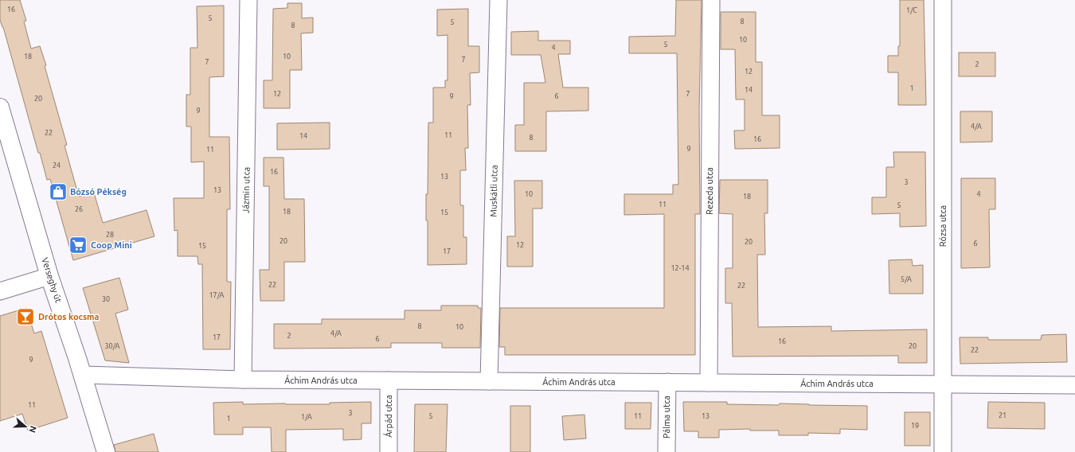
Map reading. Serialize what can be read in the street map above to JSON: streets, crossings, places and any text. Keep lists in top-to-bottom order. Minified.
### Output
{"streets":{"main road":["Verseghy út"],"street":["Jázmin utca","Muskátli utca","Rezeda utca","Rózsa utca","Áchim András utca","Árpád utca","Pálma utca"]},"crossings":[["Jázmin utca","Áchim András utca"],["Muskátli utca","Áchim András utca"],["Rezeda utca","Áchim András utca"],["Rózsa utca","Áchim András utca"],["Verseghy út","Áchim András utca"],["Áchim András utca","Árpád utca"],["Áchim András utca","Pálma utca"]],"places":{"shop":["Bózsó Pékség"],"supermarket":["Coop Mini"],"bar":["Drótos kocsma"]},"house_numbers":["16","1/C","5","8","5","8","10","5","4","18","10","7","7","2","12","1","14","12","7","9","6","20","9","4/A","22","11","14","8","16","9","11","24","16","13","3","13","10","4","18","11","5","26","18","15","28","20","20","6","12","15","17","12-14","5/A","22","22","17/A","30","8","10","4/A","2","17","6","16","30/A","20","22","9","11","3","21","5","11","13","1/A","1","19"],"north":"right"}
